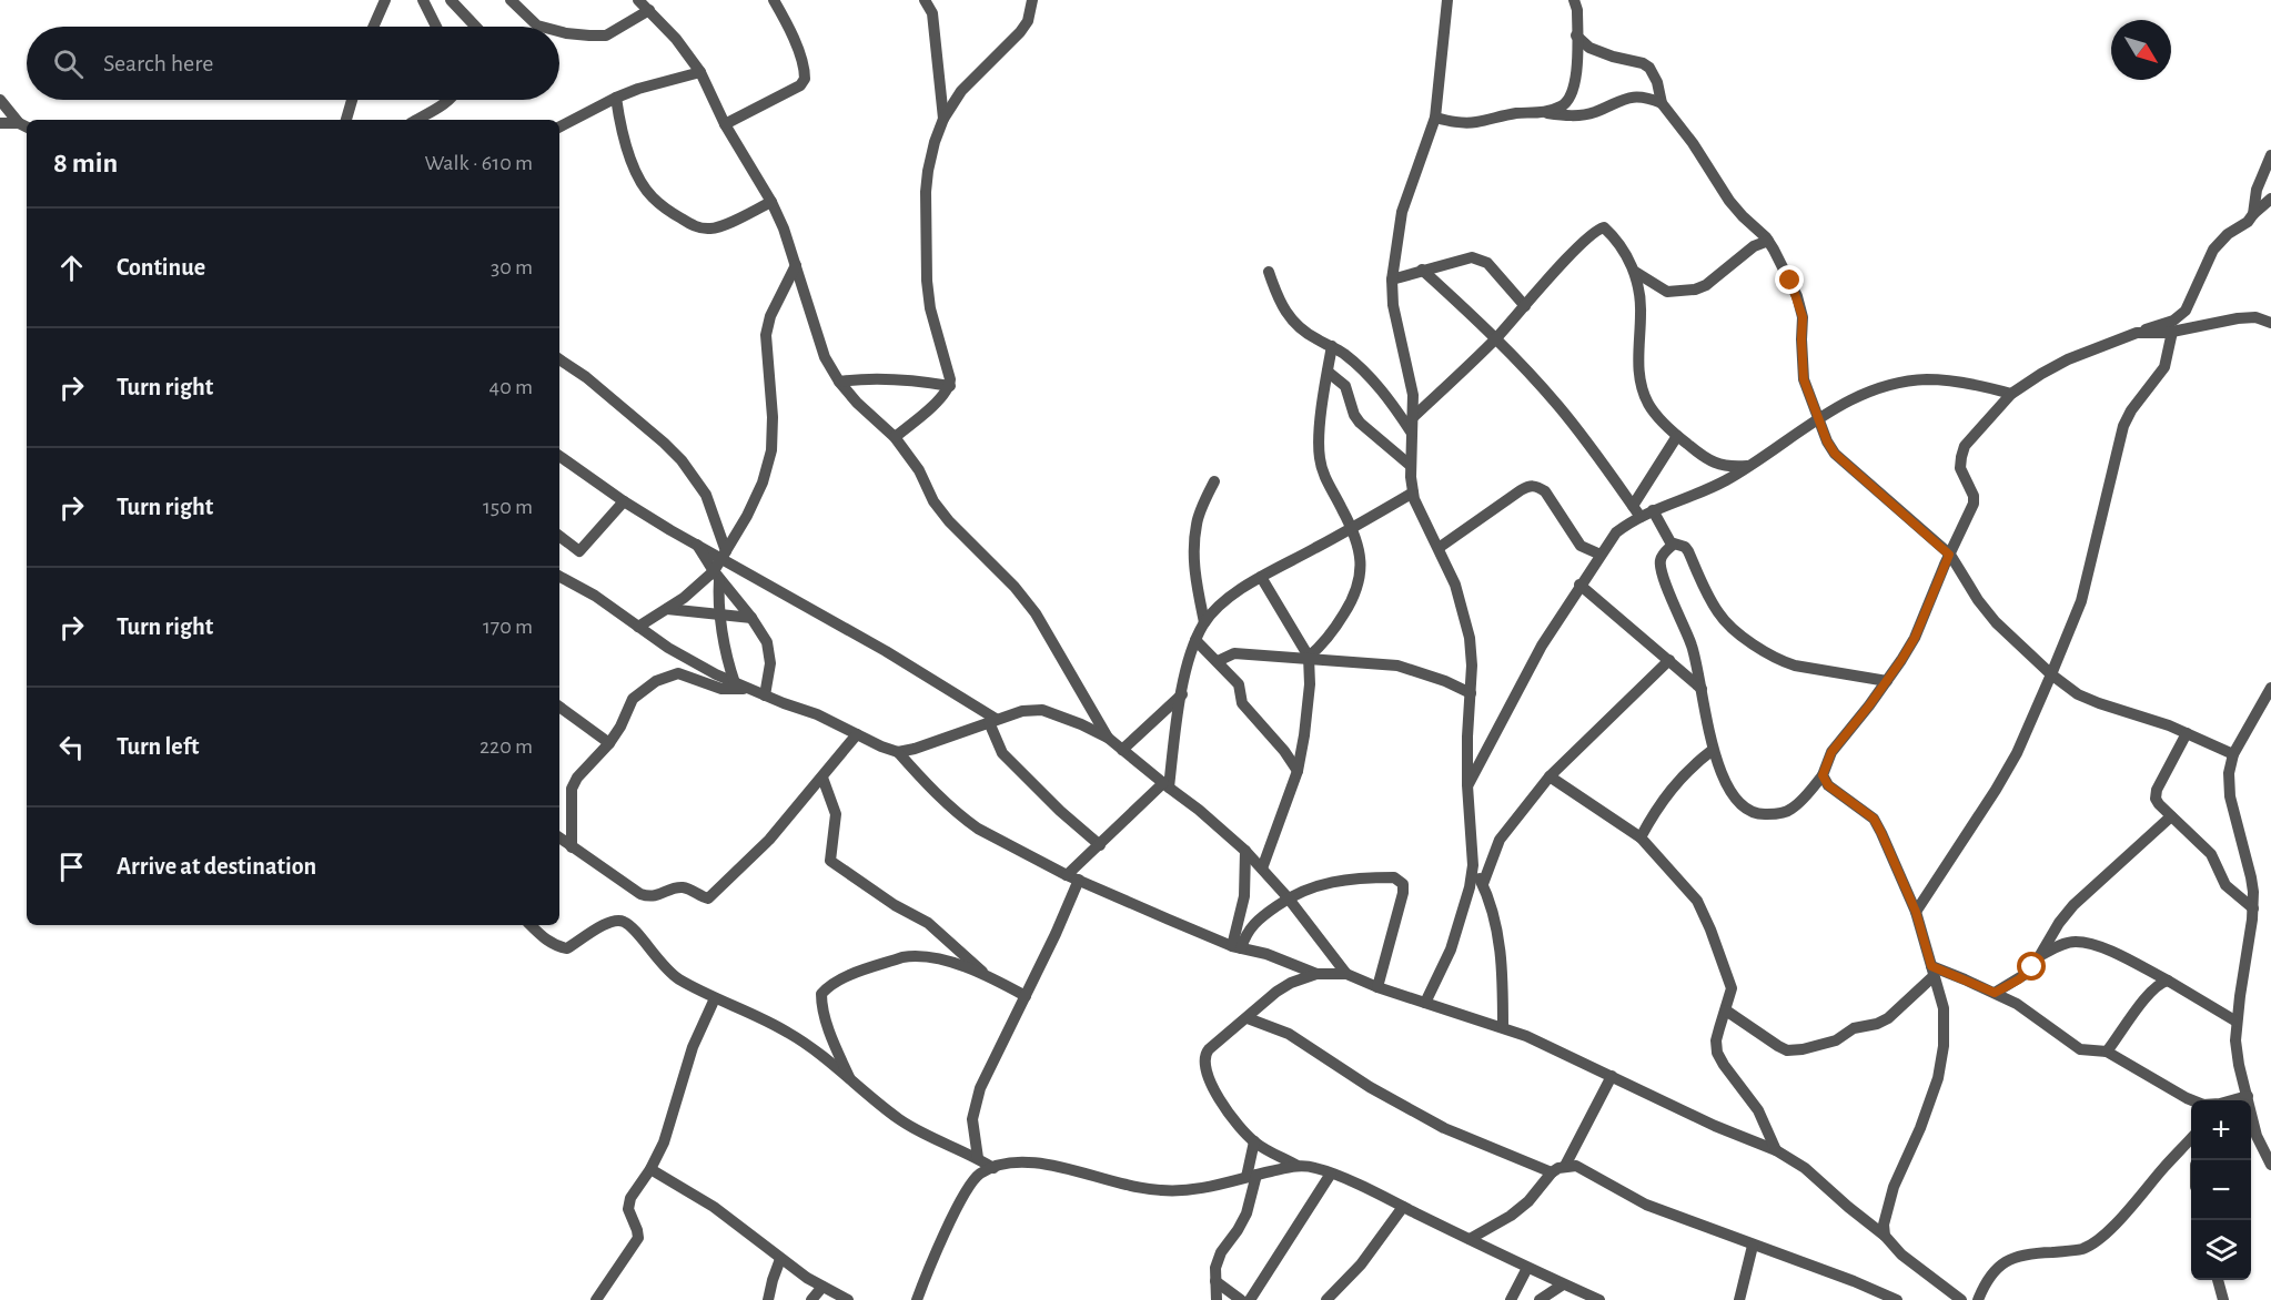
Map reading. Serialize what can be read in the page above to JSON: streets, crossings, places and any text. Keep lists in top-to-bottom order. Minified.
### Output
{"north":"bottom right","page":{"search":"Search here","heading":["8 min","Walk · 610 m"],"list":[["Continue","30 m"],["Turn right","40 m"],["Turn right","150 m"],["Turn right","170 m"],["Turn left","220 m"],"Arrive at destination"],"map_buttons":["+","−"]}}
